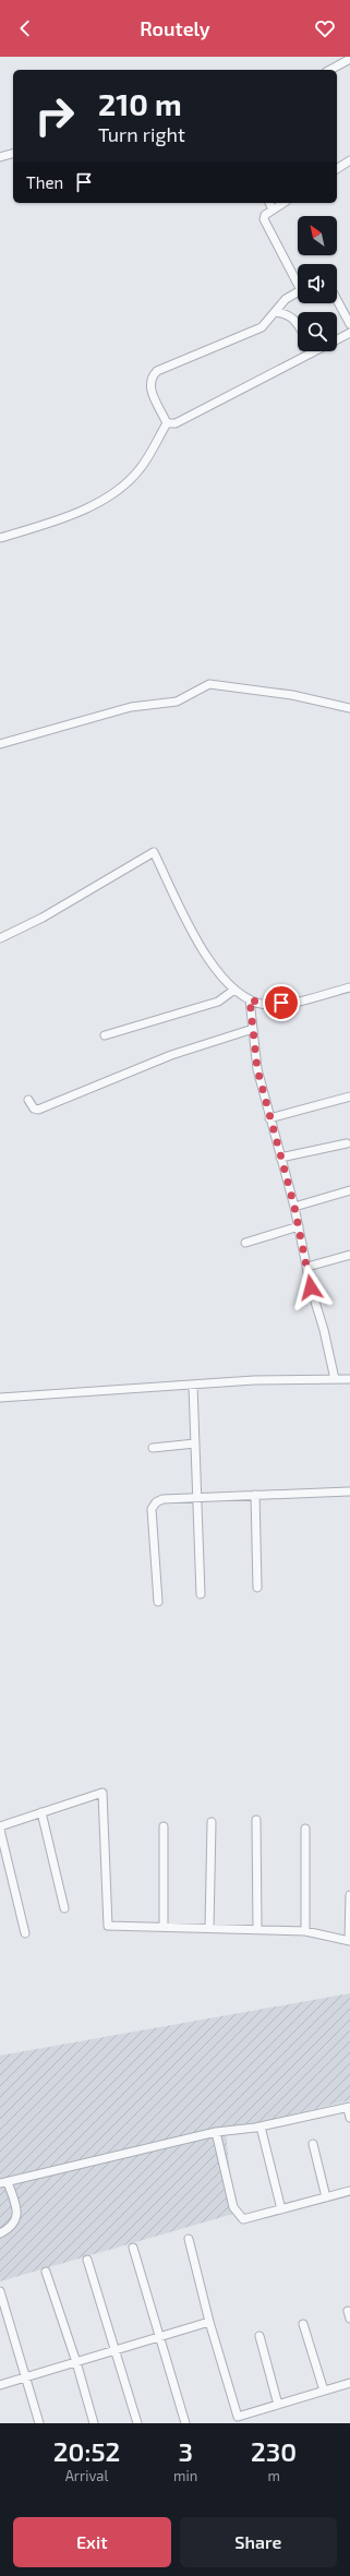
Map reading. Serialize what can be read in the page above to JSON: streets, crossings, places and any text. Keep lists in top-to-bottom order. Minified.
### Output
{"north":"top left","page":{"header":"Routely","turn":["210 m","Turn right"],"then":"Then","eta":["20:52","Arrival","3","min","230","m"],"buttons":["Exit","Share"]}}
